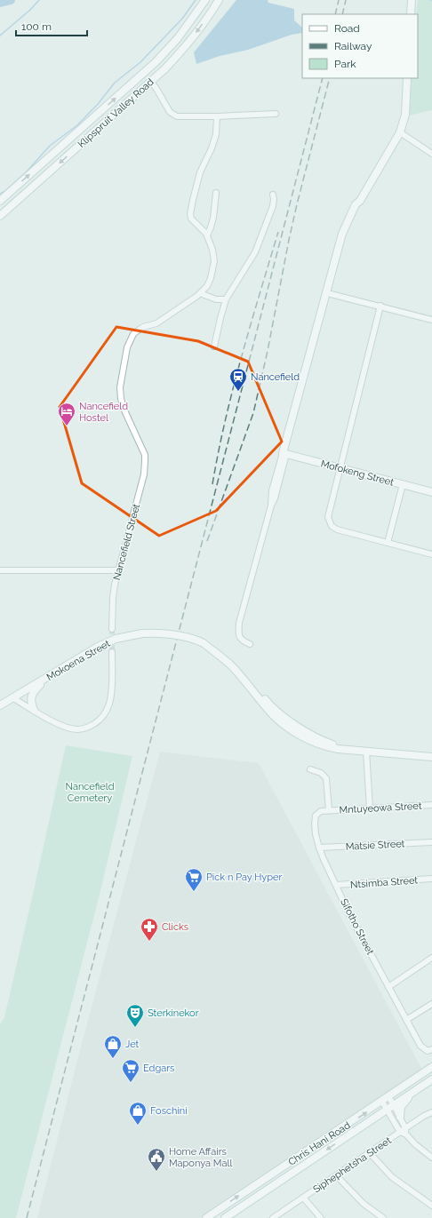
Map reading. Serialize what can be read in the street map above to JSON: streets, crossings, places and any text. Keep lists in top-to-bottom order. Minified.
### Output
{"streets":{"main road":["Klipspruit Valley Road","Mofokeng Street","Mokoena Street","Chris Hani Road"],"street":["Nancefield Street","Mntuyeowa Street","Matsie Street","Ntsimba Street","Sifotho Street","Siphephetsha Street"]},"crossings":[["Mntuyeowa Street","Sifotho Street"],["Matsie Street","Sifotho Street"],["Ntsimba Street","Sifotho Street"]],"parks":["Nancefield Cemetery"],"places":{"station":["Nancefield"],"hotel":["Nancefield Hostel"],"supermarket":["Pick n Pay Hyper","Edgars"],"pharmacy":["Clicks"],"theatre":["Sterkinekor"],"shop":["Jet","Foschini"],"public building":["Home Affairs Maponya Mall"]},"legend":["Road","Railway","Park"],"scale_bar":"100 m"}
